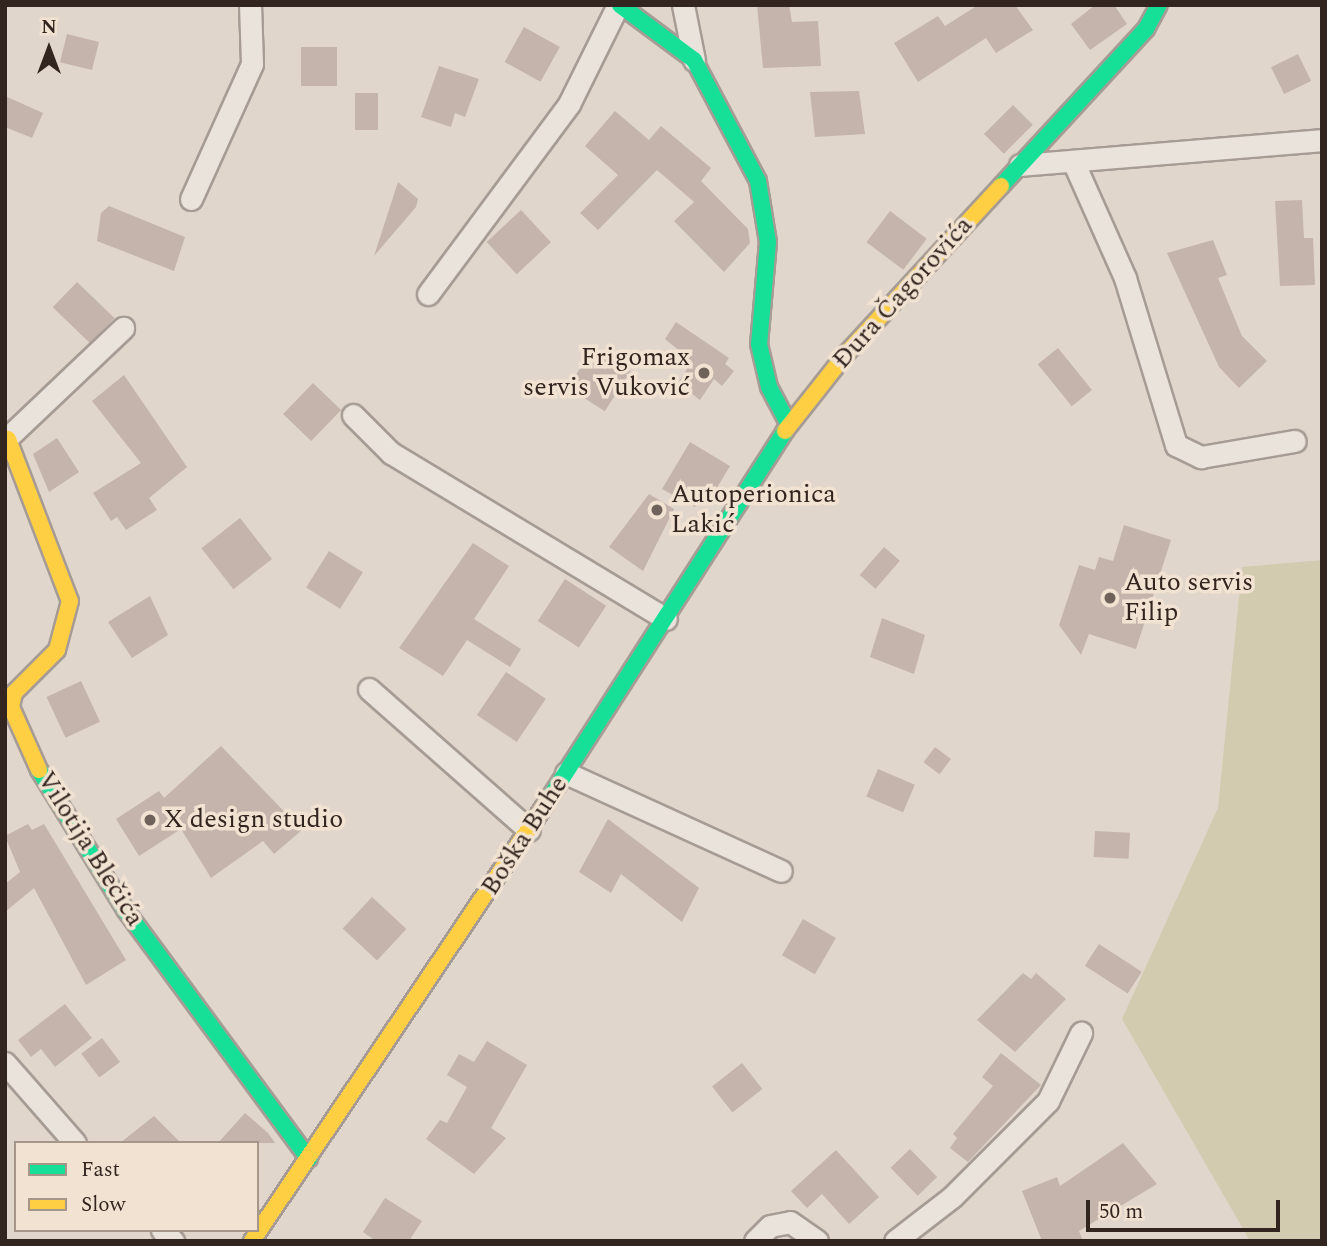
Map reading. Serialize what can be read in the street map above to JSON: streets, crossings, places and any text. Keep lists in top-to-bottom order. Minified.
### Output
{"streets":{"street":["Đura Čagorovića","Boška Buhe","Vilotija Blečića"]},"crossings":[["Đura Čagorovića","Boška Buhe"],["Boška Buhe","Vilotija Blečića"]],"places":["Frigomax servis Vuković","Autoperionica Lakić","Auto servis Filip","X design studio"],"legend":["Fast","Slow"],"scale_bar":"50 m","north":"top"}
